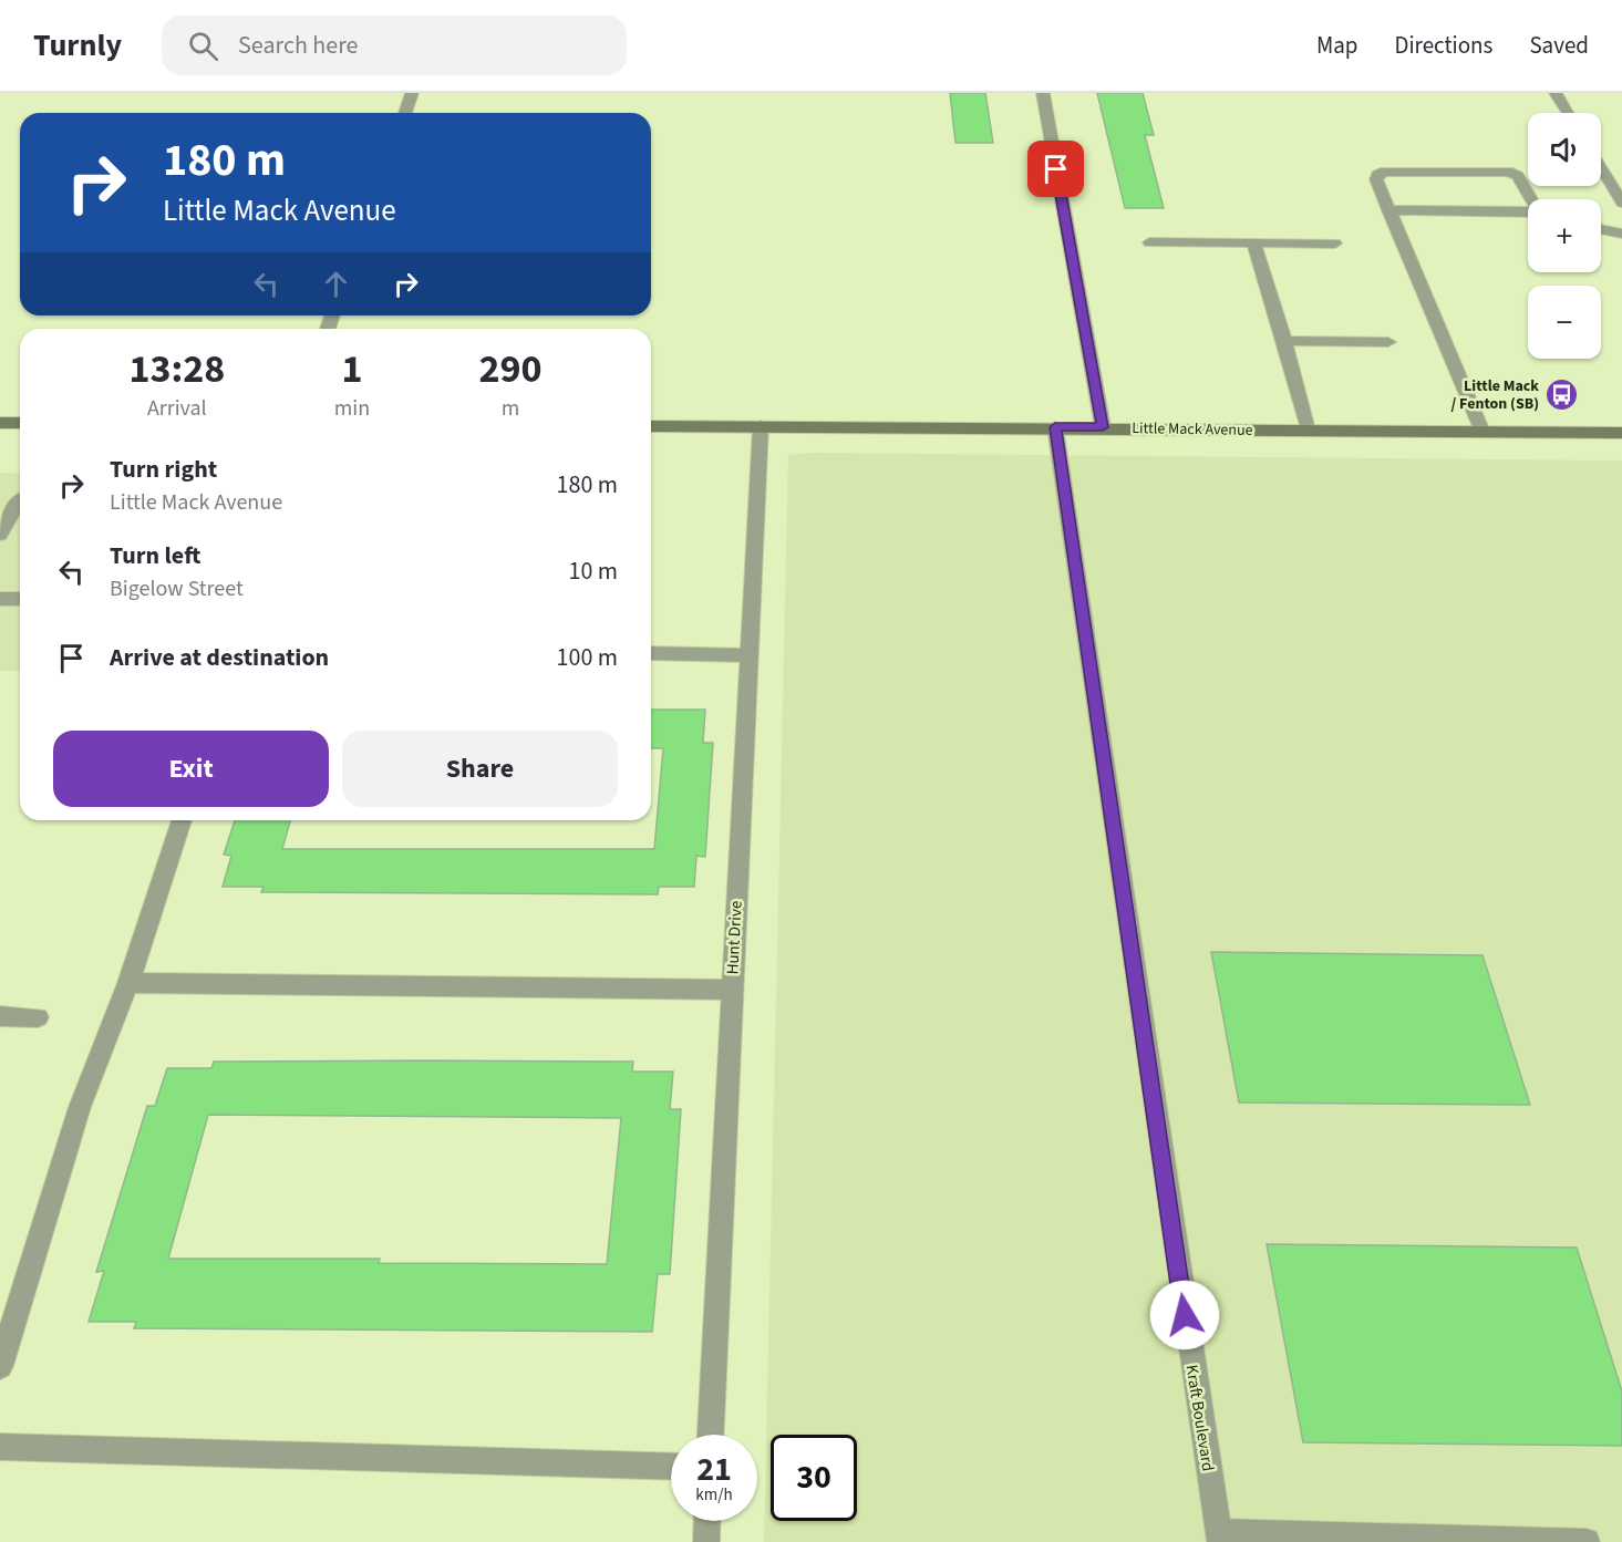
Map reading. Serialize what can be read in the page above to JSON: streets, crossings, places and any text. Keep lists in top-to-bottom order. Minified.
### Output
{"streets":{"main road":["Little Mack Avenue"],"street":["Hunt Drive","Kraft Boulevard"]},"crossings":[["Little Mack Avenue","Hunt Drive"],["Little Mack Avenue","Kraft Boulevard"]],"places":{"bus stop":["Little Mack / Fenton (SB)"]},"page":{"header":"Turnly","search":"Search here","nav":["Map","Directions","Saved"],"map_buttons":["+","−"],"turn":["180 m","Little Mack Avenue"],"eta":["13:28","Arrival","1","min","290","m"],"list":[{"name":"Turn right","note":"Little Mack Avenue","value":"180 m"},{"name":"Turn left","note":"Bigelow Street","value":"10 m"},{"name":"Arrive at destination","value":"100 m"}],"buttons":["Exit","Share"],"speed":"21 km/h","limit":"30"}}
